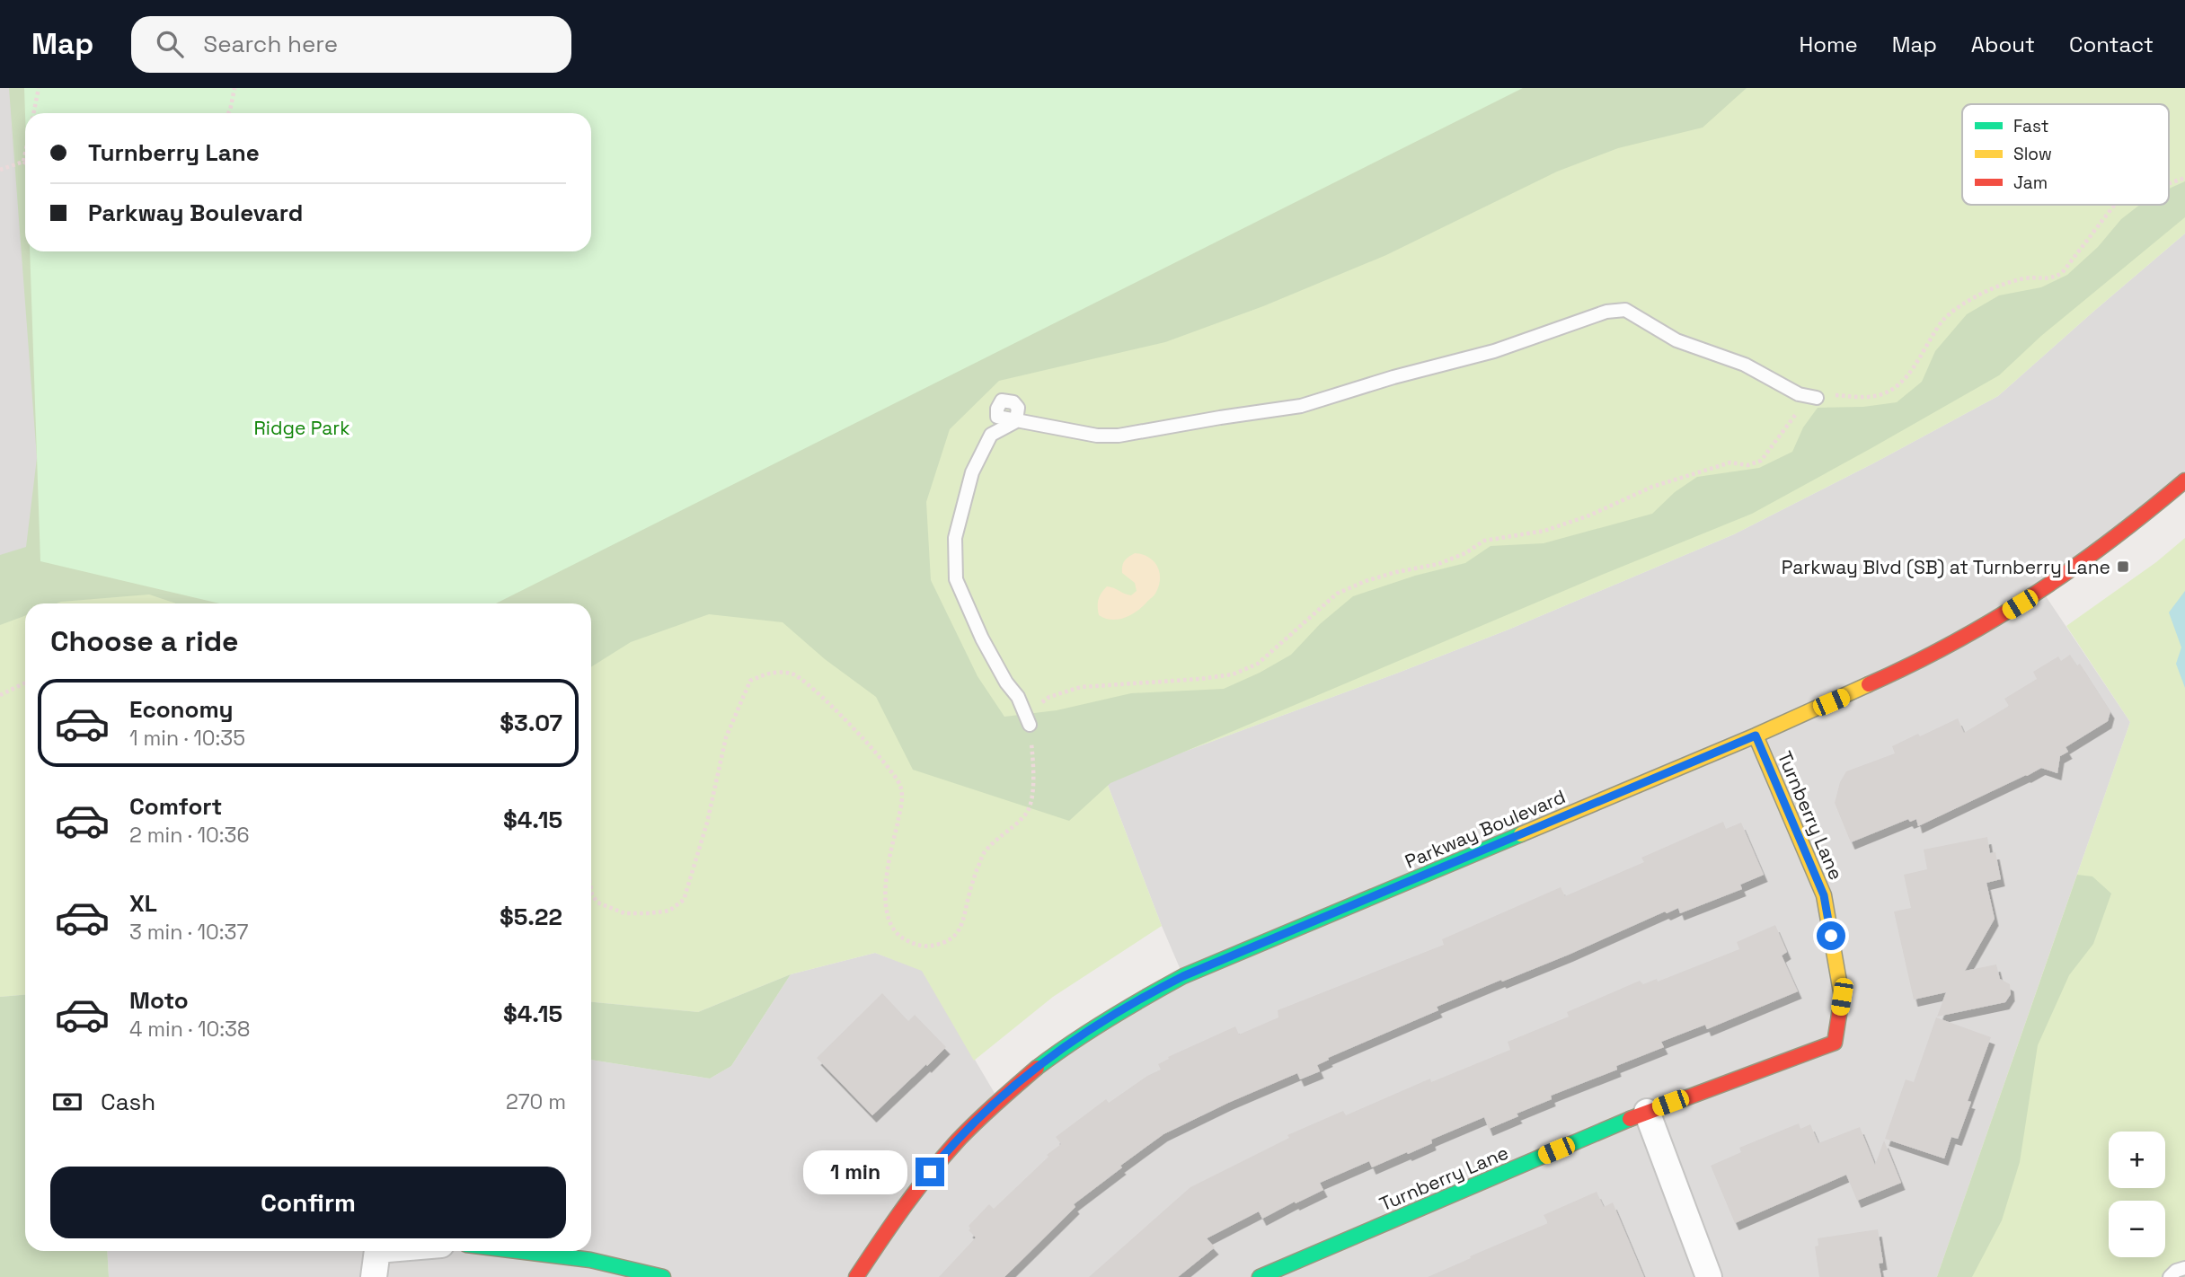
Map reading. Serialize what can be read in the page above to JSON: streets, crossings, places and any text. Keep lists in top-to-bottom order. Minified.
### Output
{"streets":{"street":["Turnberry Lane","Parkway Boulevard"]},"crossings":[["Turnberry Lane","Parkway Boulevard"]],"parks":["Ridge Park"],"places":{"transit":["Parkway Blvd (SB) at Turnberry Lane"]},"legend":["Fast","Slow","Jam"],"page":{"header":"Map","search":"Search here","nav":["Home","Map","About","Contact"],"banner":["Turnberry Lane","Parkway Boulevard"],"heading":"Choose a ride","list":[{"name":"Economy","note":"1 min · 10:35","value":"$3.07"},{"name":"Comfort","note":"2 min · 10:36","value":"$4.15"},{"name":"XL","note":"3 min · 10:37","value":"$5.22"},{"name":"Moto","note":"4 min · 10:38","value":"$4.15"}],"pay":["Cash","270 m"],"map_buttons":["+","−"],"bubble":"1 min","buttons":"Confirm"}}
